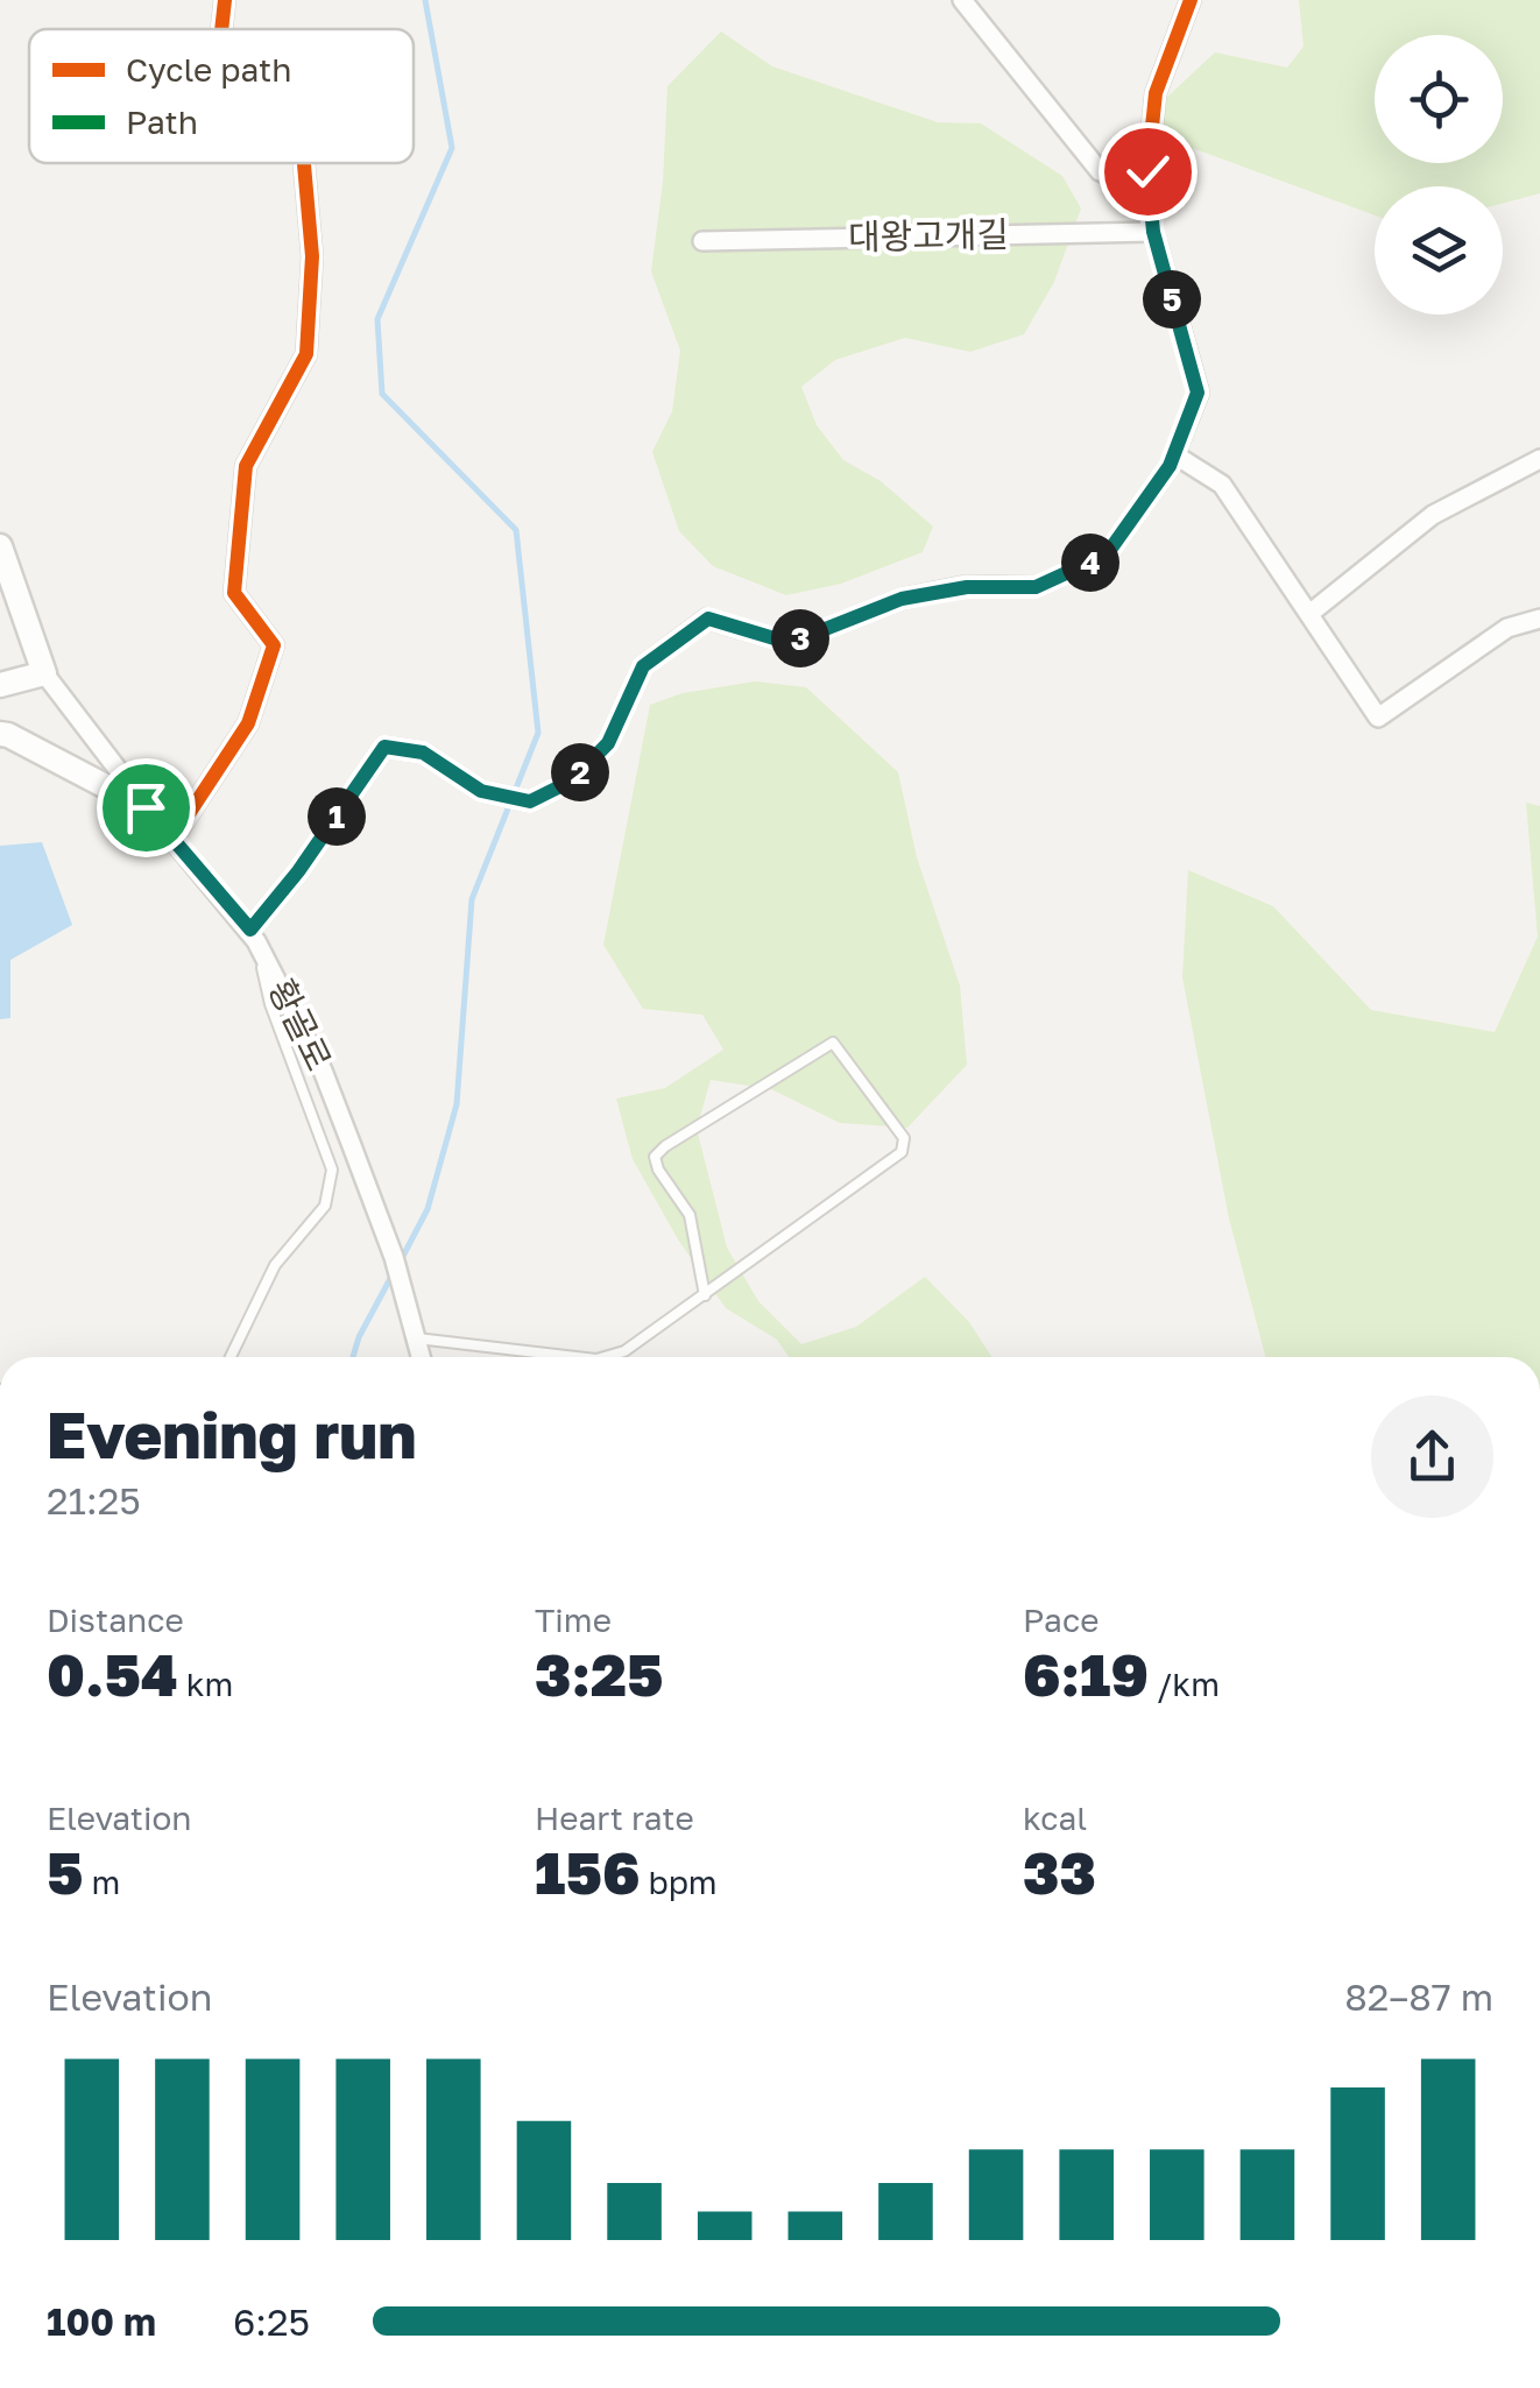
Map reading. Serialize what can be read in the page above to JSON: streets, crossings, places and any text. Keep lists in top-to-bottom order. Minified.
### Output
{"streets":{"street":["대왕고개길","황골로"]},"legend":["Cycle path","Path"],"page":{"pins":["5","4","3","2","1"],"heading":["Evening run","21:25"],"stats":[["Distance","0.54 km"],["Time","3:25"],["Pace","6:19 /km"],["Elevation","5 m"],["Heart rate","156 bpm"],["kcal","33"]],"chart":["Elevation","82–87 m"],"list":[{"name":"100 m","note":"6:25"}]}}
